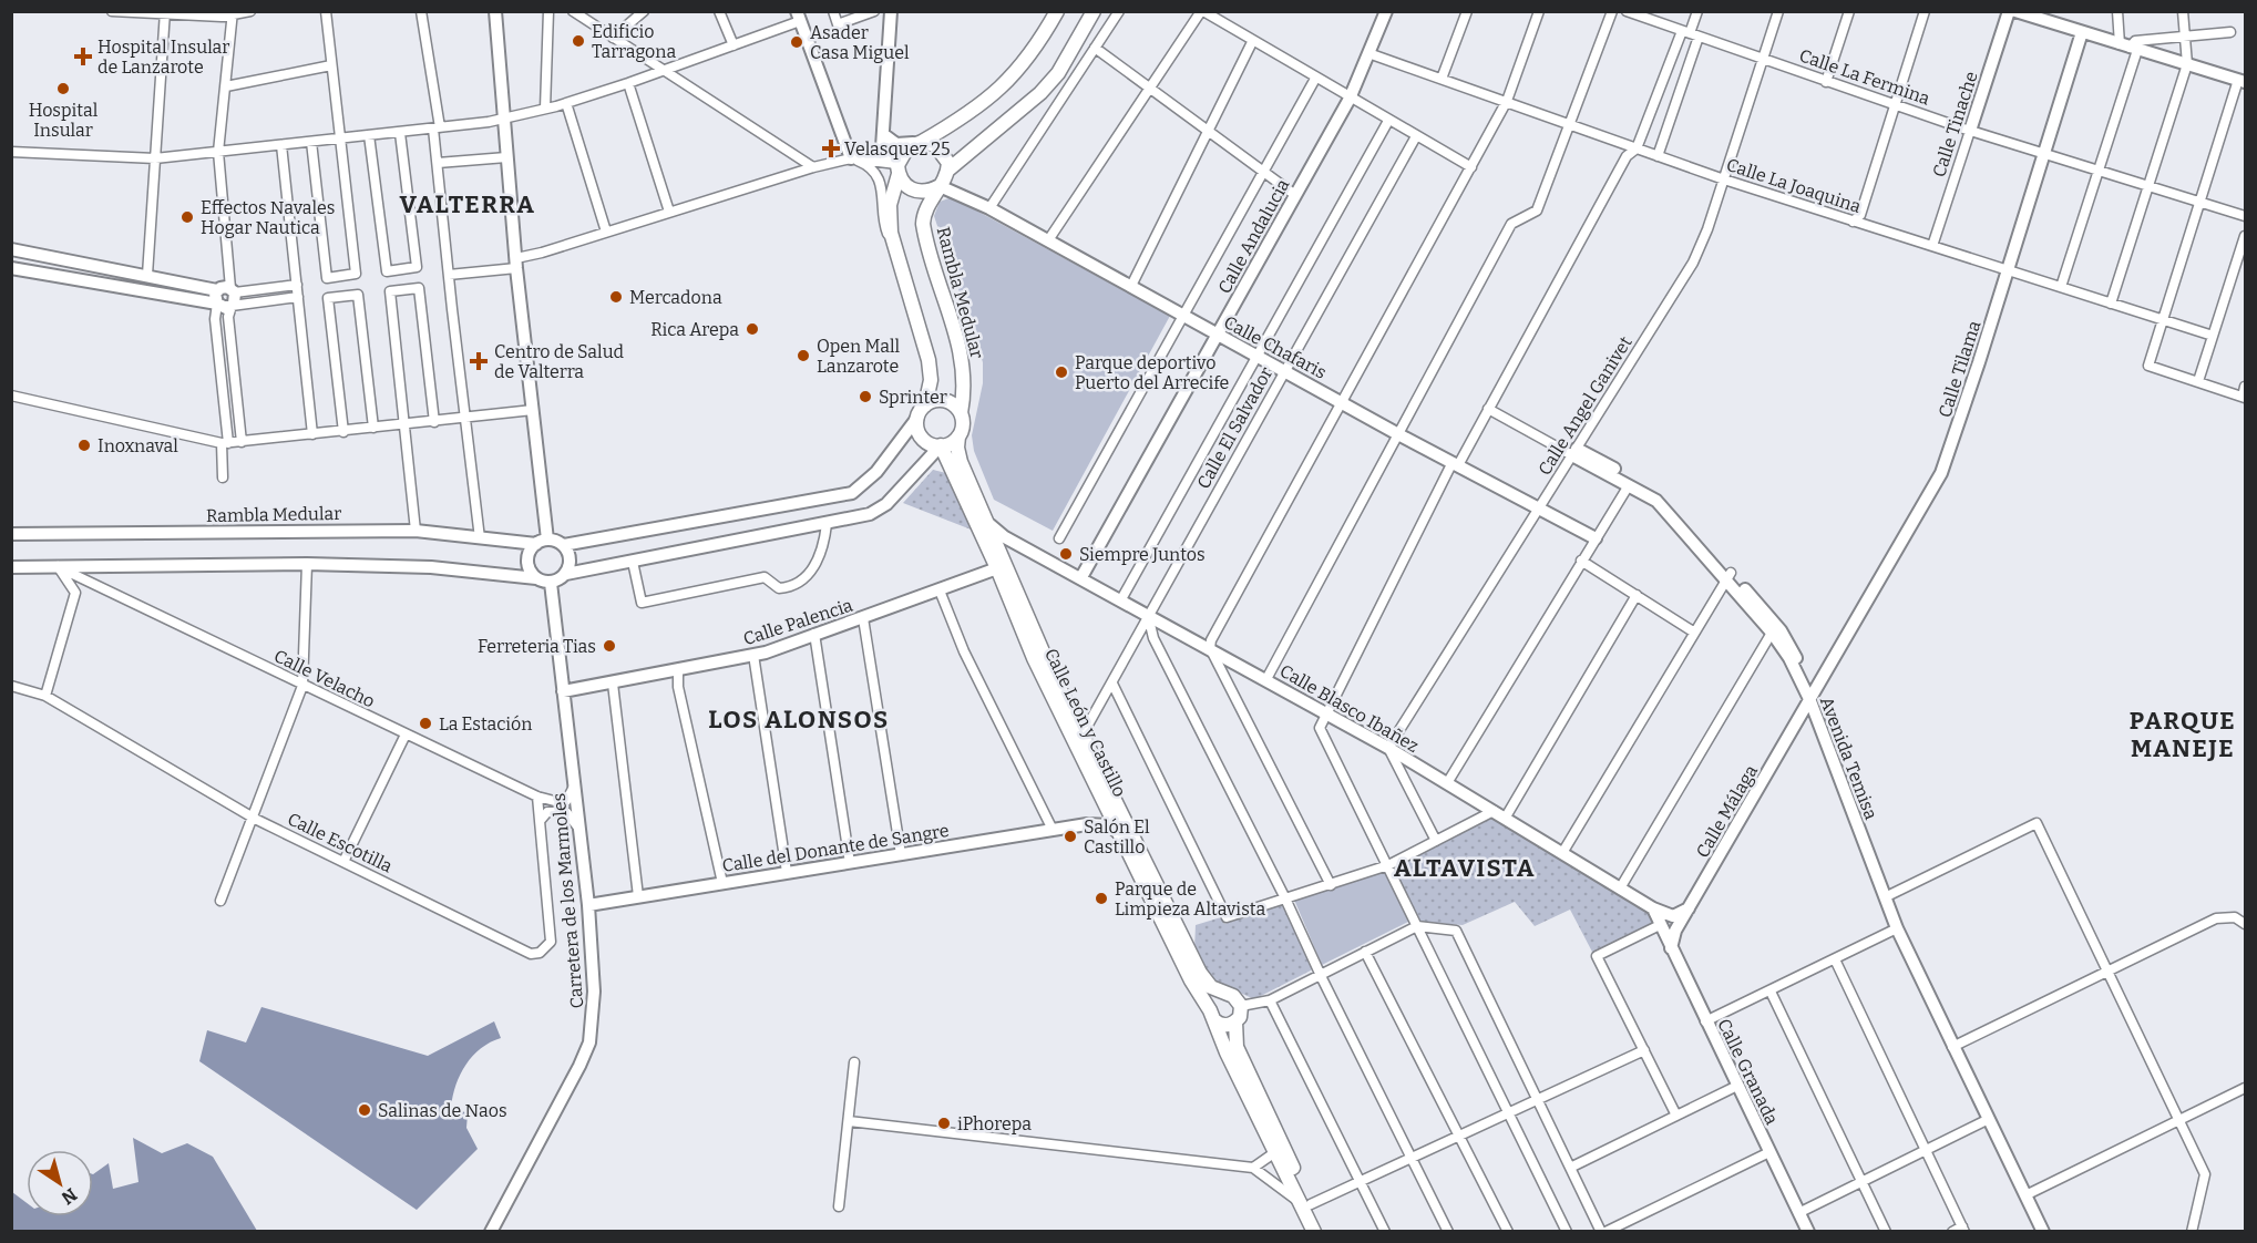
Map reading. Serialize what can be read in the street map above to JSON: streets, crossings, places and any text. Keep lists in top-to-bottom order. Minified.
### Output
{"streets":{"main road":["Rambla Medular","Calle León y Castillo"],"street":["Calle La Fermina","Calle Tinache","Calle La Joaquina","Calle Andalucia","Calle Chafaris","Calle Tilama","Calle Angel Ganivet","Calle El Salvador","Calle Palencia","Calle Velacho","Calle Blasco Ibañez","Avenida Temisa","Calle Málaga","Calle Escotilla","Calle del Donante de Sangre","Carretera de los Marmoles","Calle Granada"]},"crossings":[["Calle La Fermina","Calle Tinache"],["Calle La Fermina","Calle Tilama"],["Calle La Fermina","Calle Angel Ganivet"],["Calle Tinache","Calle La Joaquina"],["Calle La Joaquina","Calle Andalucia"],["Calle La Joaquina","Calle Tilama"],["Calle La Joaquina","Calle Angel Ganivet"],["Calle Andalucia","Calle Chafaris"],["Calle Andalucia","Calle Blasco Ibañez"],["Rambla Medular","Calle Chafaris"],["Rambla Medular","Calle León y Castillo"],["Rambla Medular","Carretera de los Marmoles"],["Calle Chafaris","Calle Angel Ganivet"],["Calle Chafaris","Calle El Salvador"],["Calle Tilama","Avenida Temisa"],["Calle Tilama","Calle Málaga"],["Calle Angel Ganivet","Calle Blasco Ibañez"],["Calle Angel Ganivet","Avenida Temisa"],["Calle El Salvador","Calle Blasco Ibañez"],["Calle El Salvador","Calle León y Castillo"],["Calle Palencia","Calle León y Castillo"],["Calle Palencia","Carretera de los Marmoles"],["Calle Velacho","Calle Escotilla"],["Calle Velacho","Carretera de los Marmoles"],["Calle Blasco Ibañez","Calle León y Castillo"],["Calle Blasco Ibañez","Calle Málaga"],["Calle Blasco Ibañez","Calle Granada"],["Calle León y Castillo","Calle del Donante de Sangre"],["Avenida Temisa","Calle Málaga"],["Calle Málaga","Calle Granada"],["Calle del Donante de Sangre","Carretera de los Marmoles"]],"districts":["VALTERRA","LOS ALONSOS","PARQUE MANEJE","ALTAVISTA"],"places":{"other":["Edificio Tarragona","Asader Casa Miguel","Hospital Insular","Effectos Navales Hogar Nautica","Mercadona","Rica Arepa","Open Mall Lanzarote","Parque deportivo Puerto del Arrecife","Sprinter","Inoxnaval","Siempre Juntos","Ferreteria Tias","La Estación","Salón El Castillo","Parque de Limpieza Altavista","Salinas de Naos","iPhorepa"],"health":["Hospital Insular de Lanzarote","Velasquez 25","Centro de Salud de Valterra"]},"north":"bottom right"}
